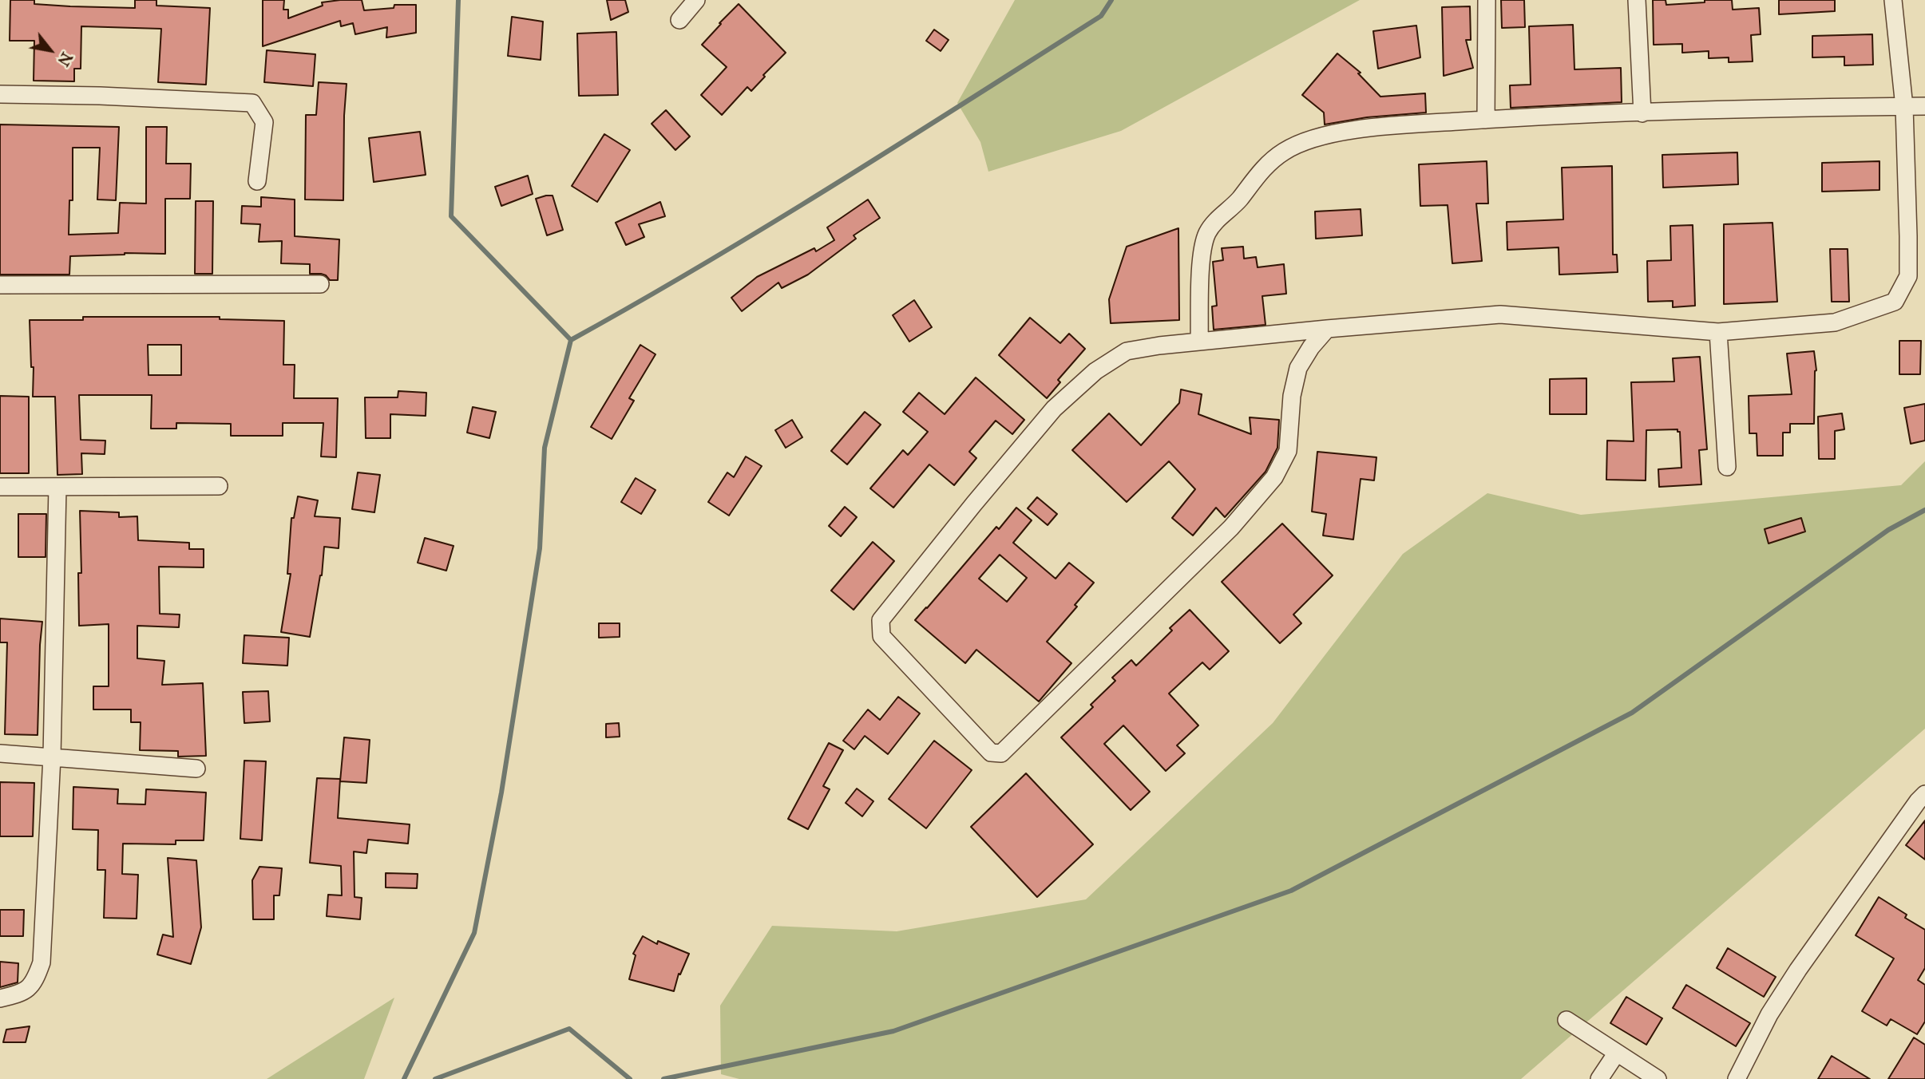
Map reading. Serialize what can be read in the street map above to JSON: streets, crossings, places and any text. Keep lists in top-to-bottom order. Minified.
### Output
{"north":"bottom right"}
